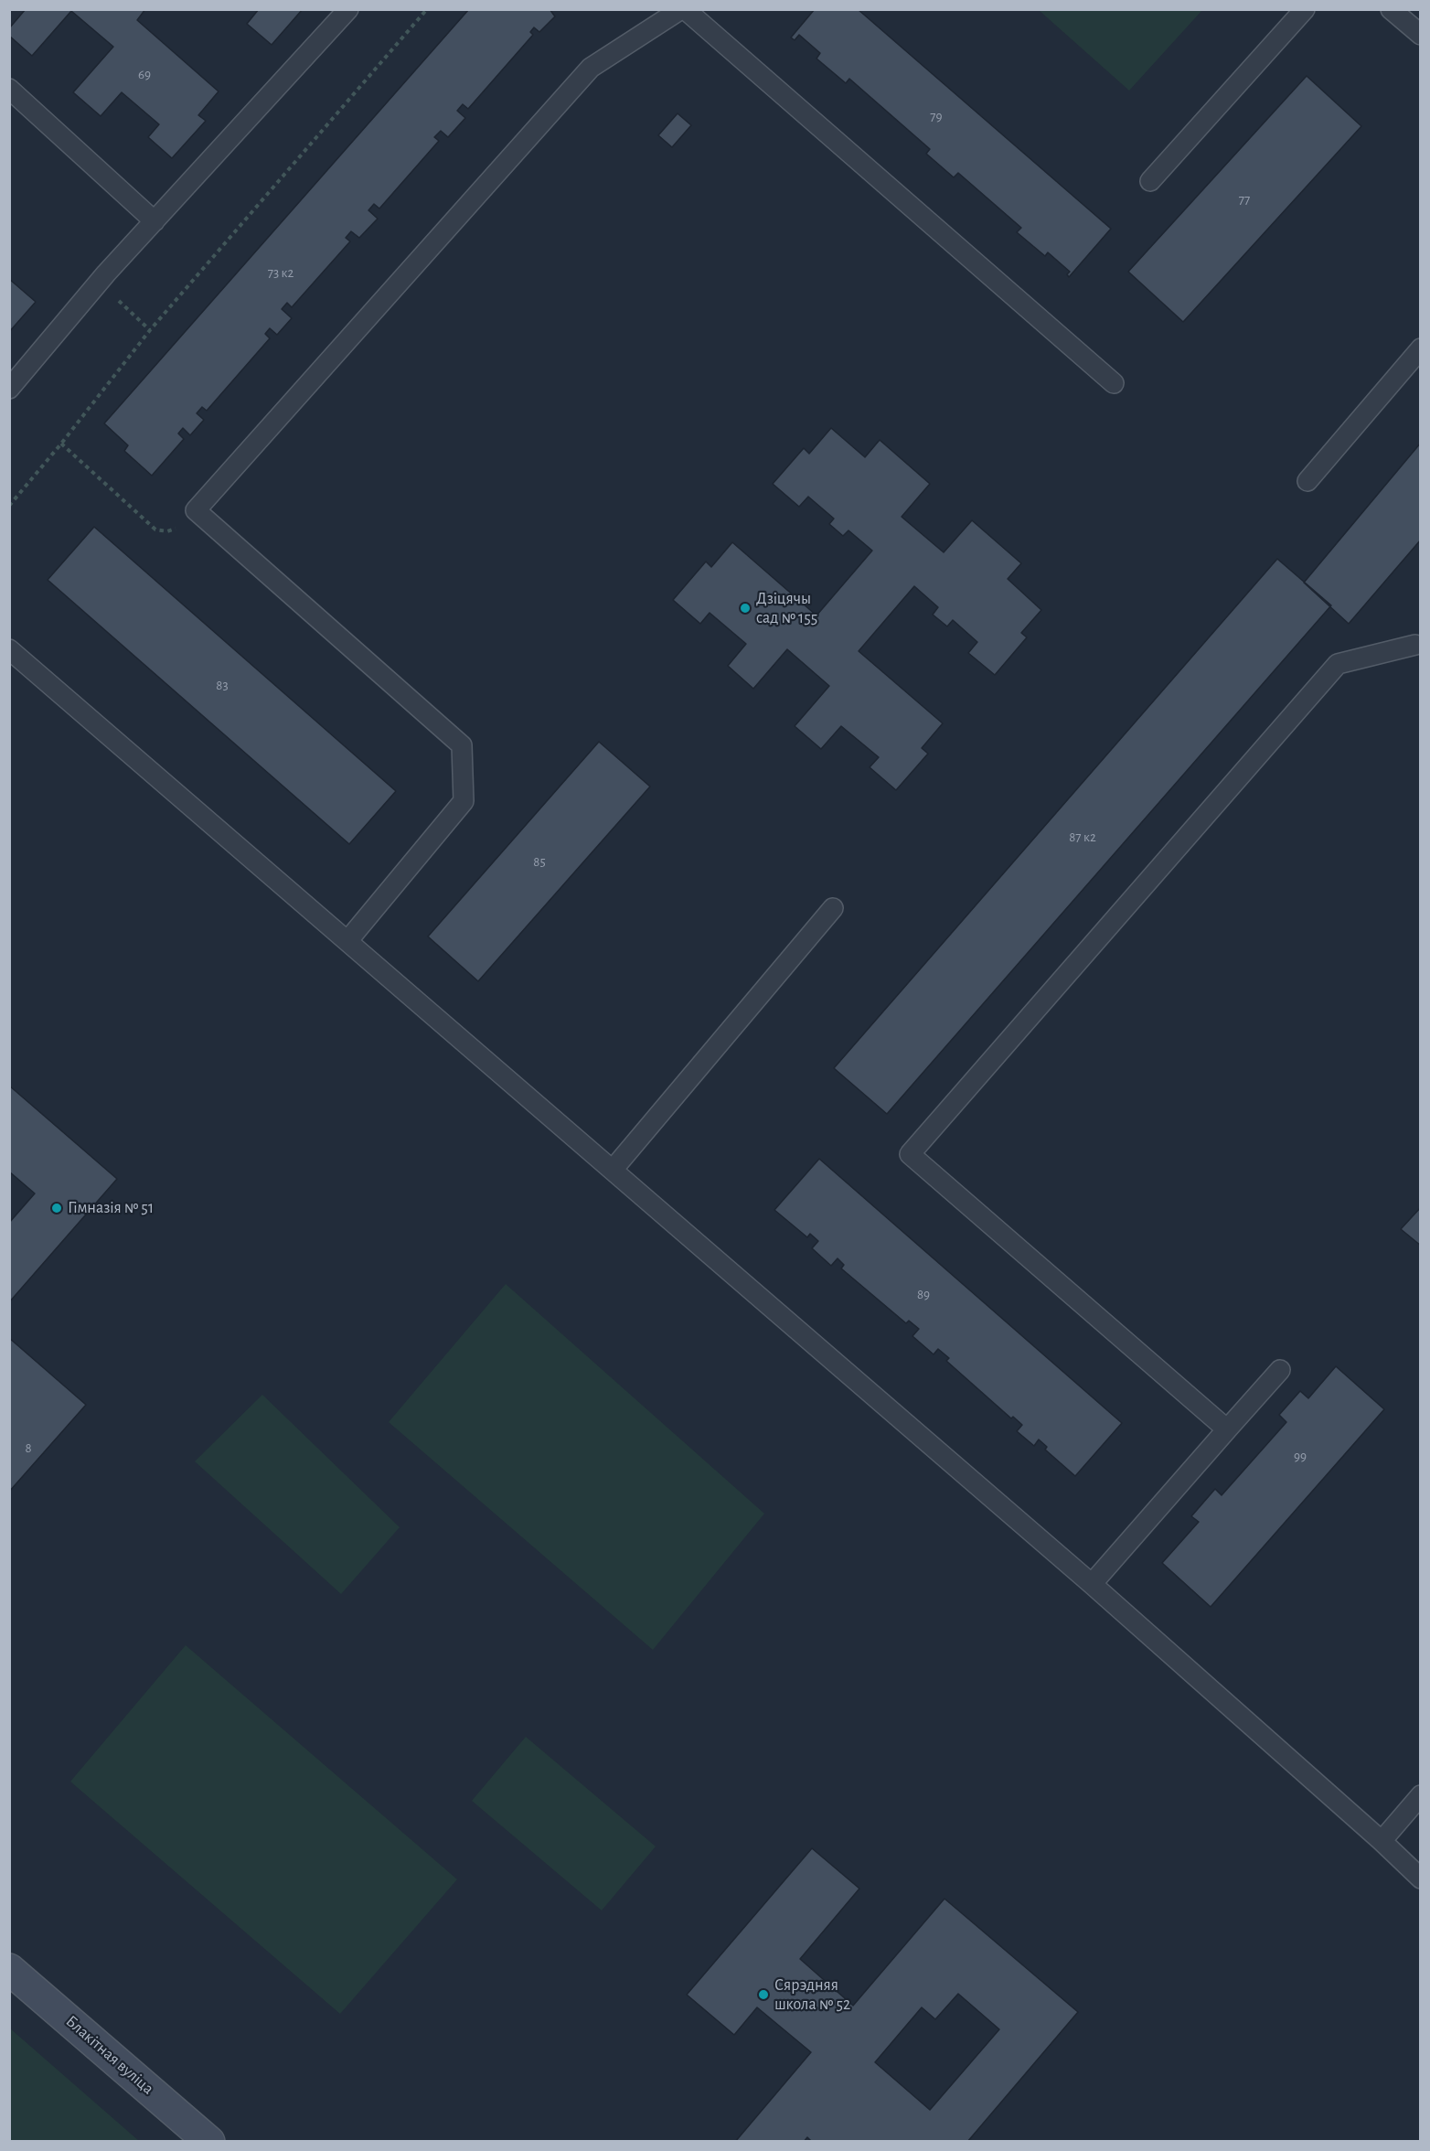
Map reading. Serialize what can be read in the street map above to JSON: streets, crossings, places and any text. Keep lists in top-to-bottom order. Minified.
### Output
{"streets":{"street":["Блакітная вуліца"]},"places":["Дзіцячы сад № 155","Гімназія № 51","Сярэдняя школа № 52"],"house_numbers":["69","79","77","73 к2","83","87 к2","85","89","8","99"]}
